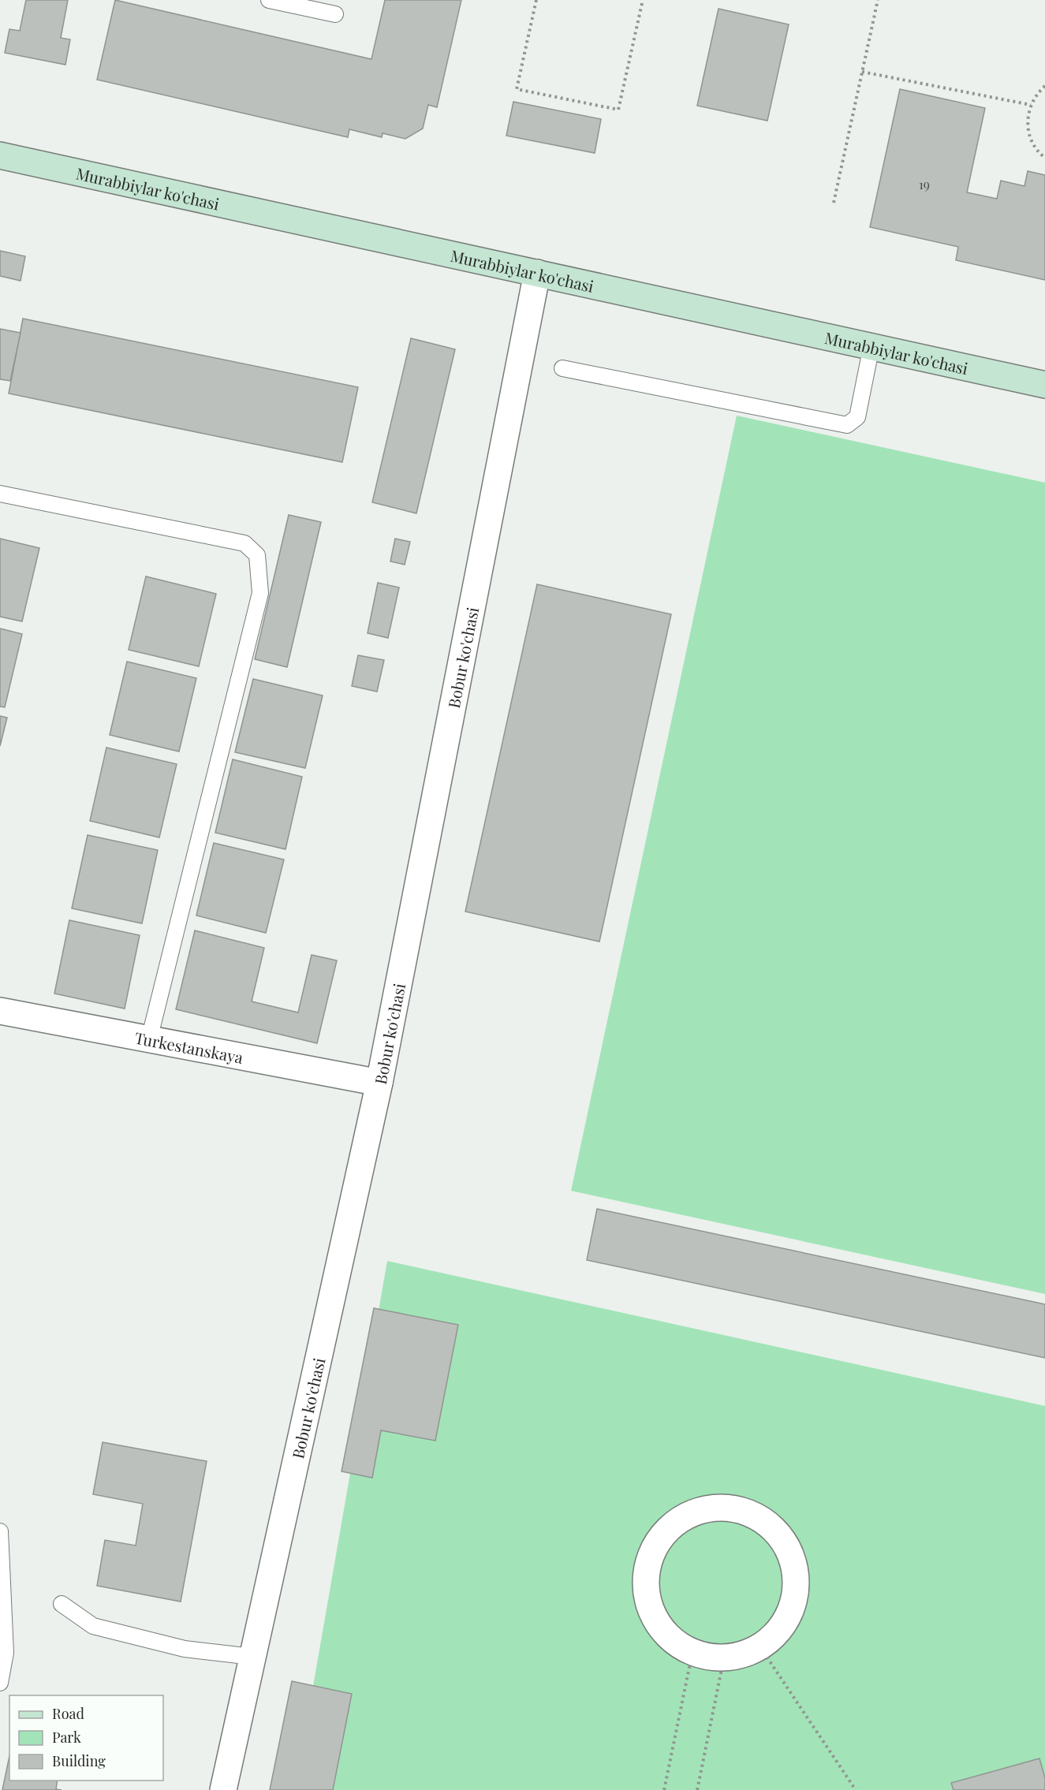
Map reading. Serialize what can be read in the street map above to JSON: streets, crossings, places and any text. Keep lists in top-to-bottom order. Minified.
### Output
{"streets":{"street":["Murabbiylar ko'chasi","Bobur ko'chasi","Turkestanskaya"]},"crossings":[["Murabbiylar ko'chasi","Bobur ko'chasi"],["Bobur ko'chasi","Turkestanskaya"]],"house_numbers":["19"],"legend":["Road","Park","Building"]}
